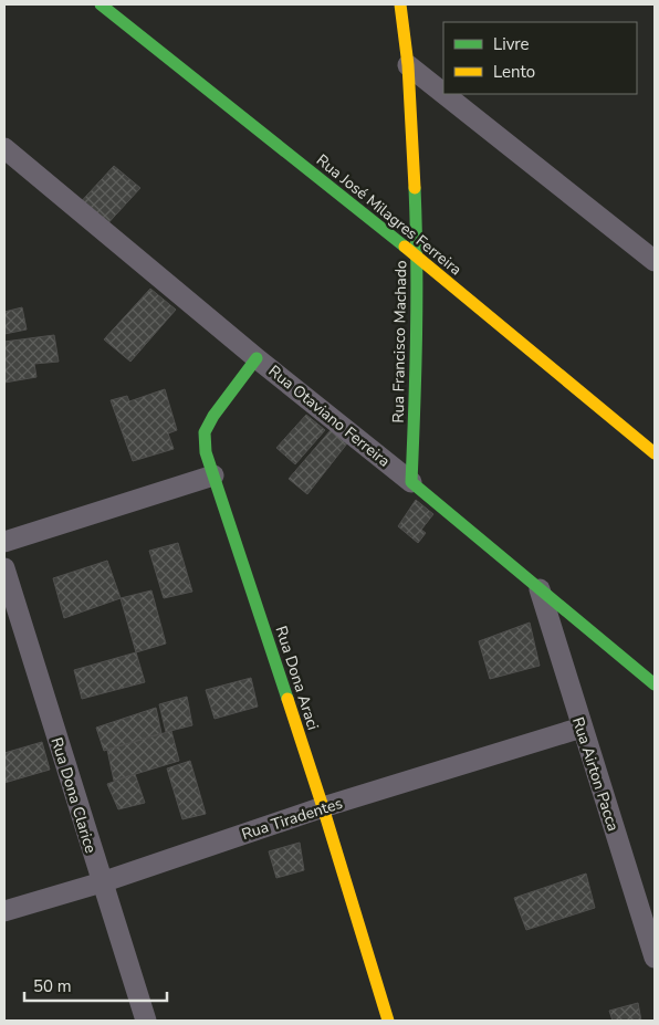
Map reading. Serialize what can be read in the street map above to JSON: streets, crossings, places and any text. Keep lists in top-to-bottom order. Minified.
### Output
{"streets":{"street":["Rua José Milagres Ferreira","Rua Francisco Machado","Rua Otaviano Ferreira","Rua Dona Araci","Rua Airton Pacca","Rua Dona Clarice","Rua Tiradentes"]},"crossings":[["Rua José Milagres Ferreira","Rua Francisco Machado"],["Rua Francisco Machado","Rua Otaviano Ferreira"],["Rua Otaviano Ferreira","Rua Dona Araci"],["Rua Otaviano Ferreira","Rua Airton Pacca"],["Rua Dona Araci","Rua Tiradentes"],["Rua Airton Pacca","Rua Tiradentes"],["Rua Dona Clarice","Rua Tiradentes"]],"legend":["Livre","Lento"],"scale_bar":"50 m"}
